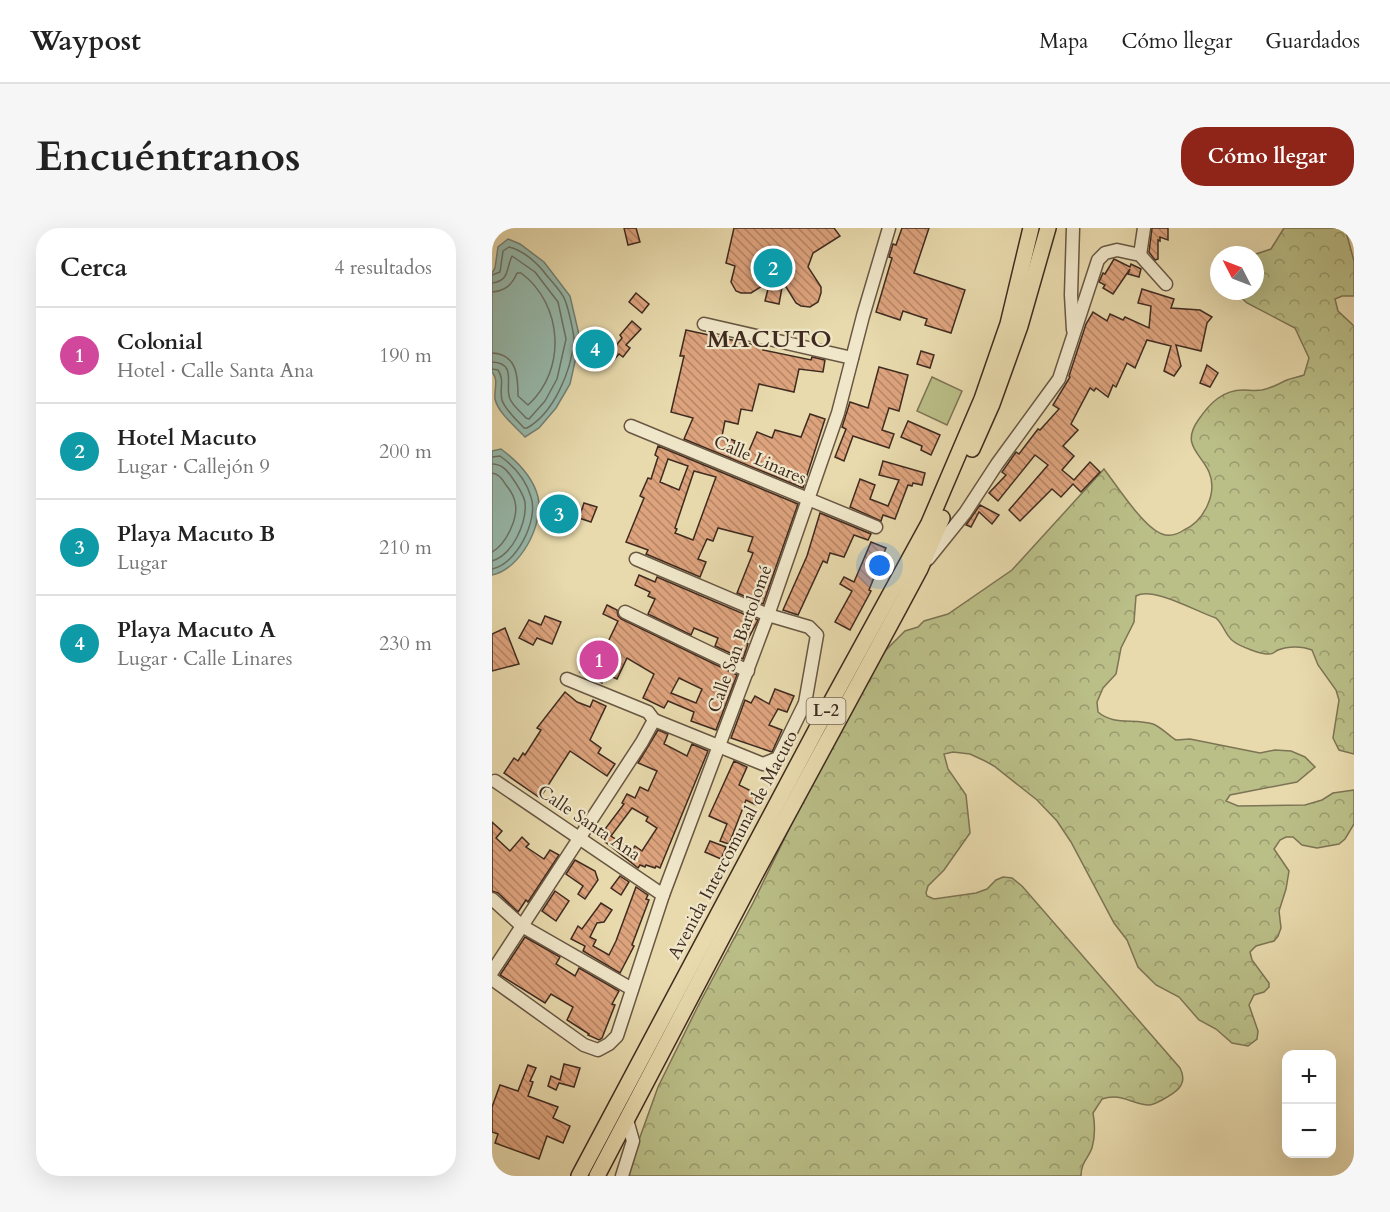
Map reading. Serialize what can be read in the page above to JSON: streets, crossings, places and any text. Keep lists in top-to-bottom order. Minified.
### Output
{"streets":{"main road":["L-2","Avenida Intercomunal de Macuto"],"street":["Calle Linares","Calle San Bartolomé","Calle Santa Ana"]},"crossings":[["Calle Linares","Calle San Bartolomé"],["Calle San Bartolomé","Calle Santa Ana"]],"districts":["MACUTO"],"north":"top left","page":{"header":"Waypost","nav":["Mapa","Cómo llegar","Guardados"],"buttons":"Cómo llegar","title":"Encuéntranos","heading":["Cerca","4 resultados"],"pins":["2","4","3","1"],"list":[{"mark":"1","name":"Colonial","note":"Hotel · Calle Santa Ana","value":"190 m"},{"mark":"2","name":"Hotel Macuto","note":"Lugar · Callejón 9","value":"200 m"},{"mark":"3","name":"Playa Macuto B","note":"Lugar","value":"210 m"},{"mark":"4","name":"Playa Macuto A","note":"Lugar · Calle Linares","value":"230 m"}],"map_buttons":["+","−"]}}
